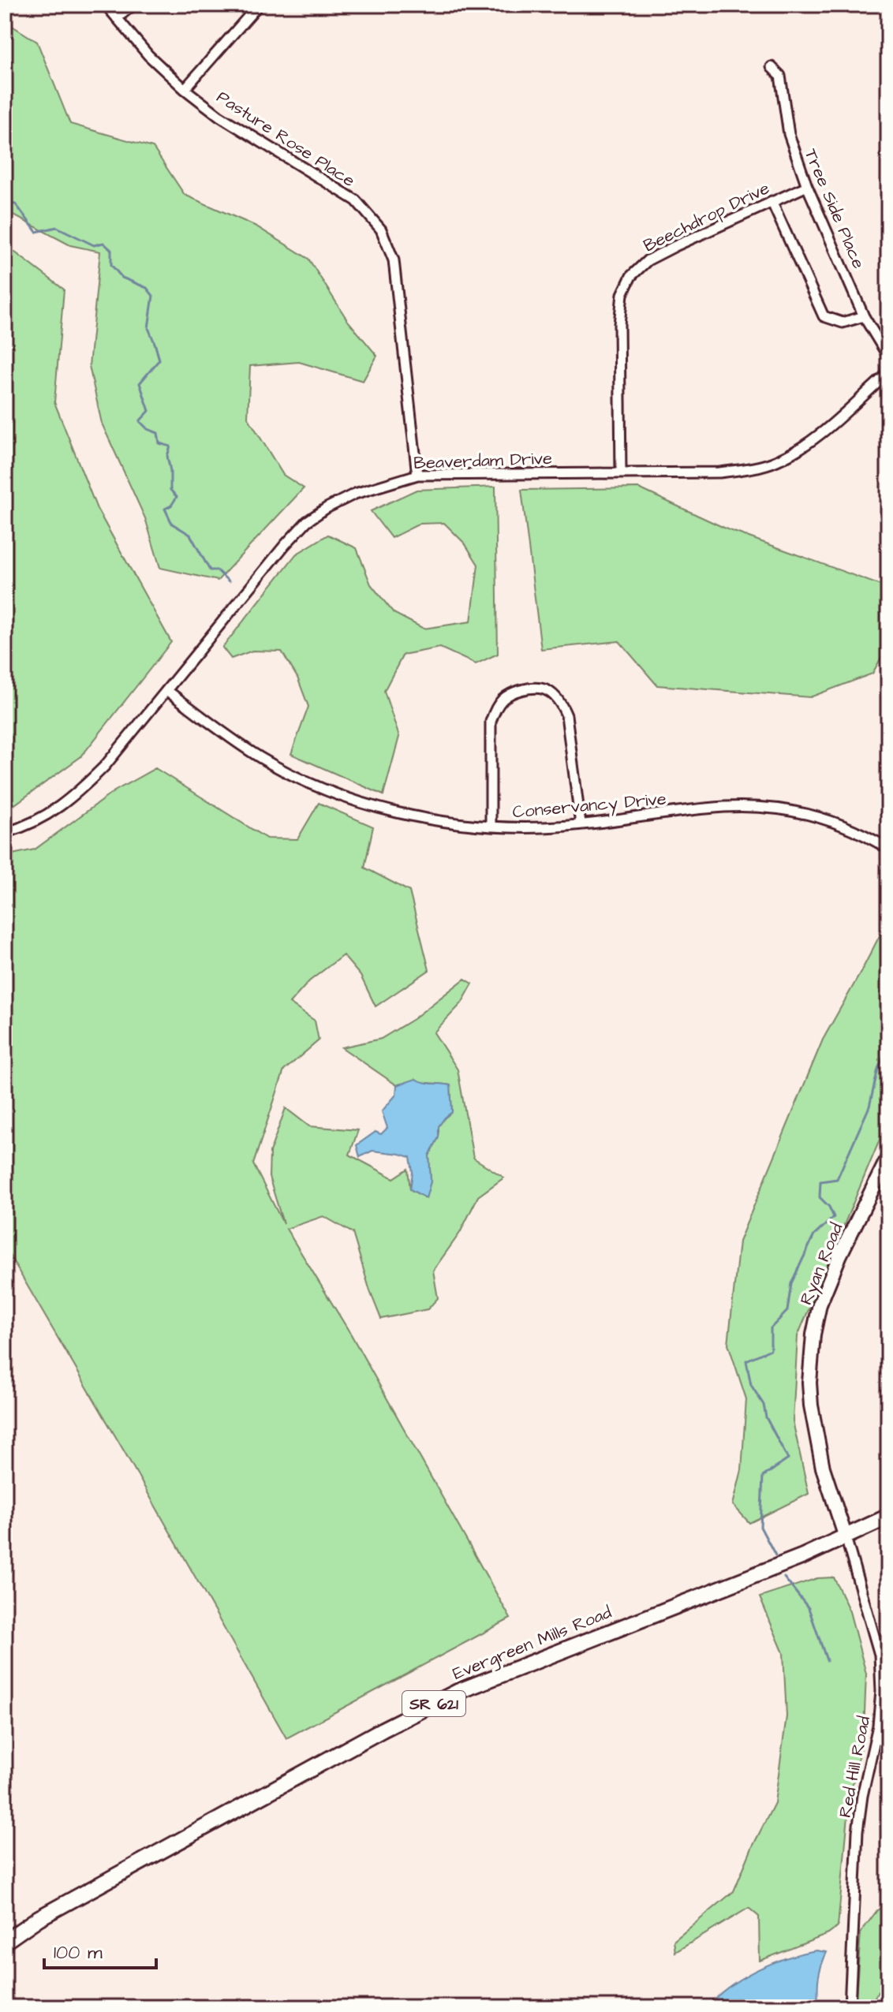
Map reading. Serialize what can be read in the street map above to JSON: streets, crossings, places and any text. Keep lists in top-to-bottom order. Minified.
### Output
{"streets":{"main road":["Ryan Road","Evergreen Mills Road","SR 621"],"street":["Pasture Rose Place","Tree Side Place","Beechdrop Drive","Beaverdam Drive","Conservancy Drive","Red Hill Road"]},"crossings":[["Pasture Rose Place","Beaverdam Drive"],["Tree Side Place","Beechdrop Drive"],["Beechdrop Drive","Beaverdam Drive"],["Beaverdam Drive","Conservancy Drive"],["Ryan Road","Evergreen Mills Road"],["Ryan Road","Red Hill Road"],["Evergreen Mills Road","Red Hill Road"]],"scale_bar":"100 m"}
